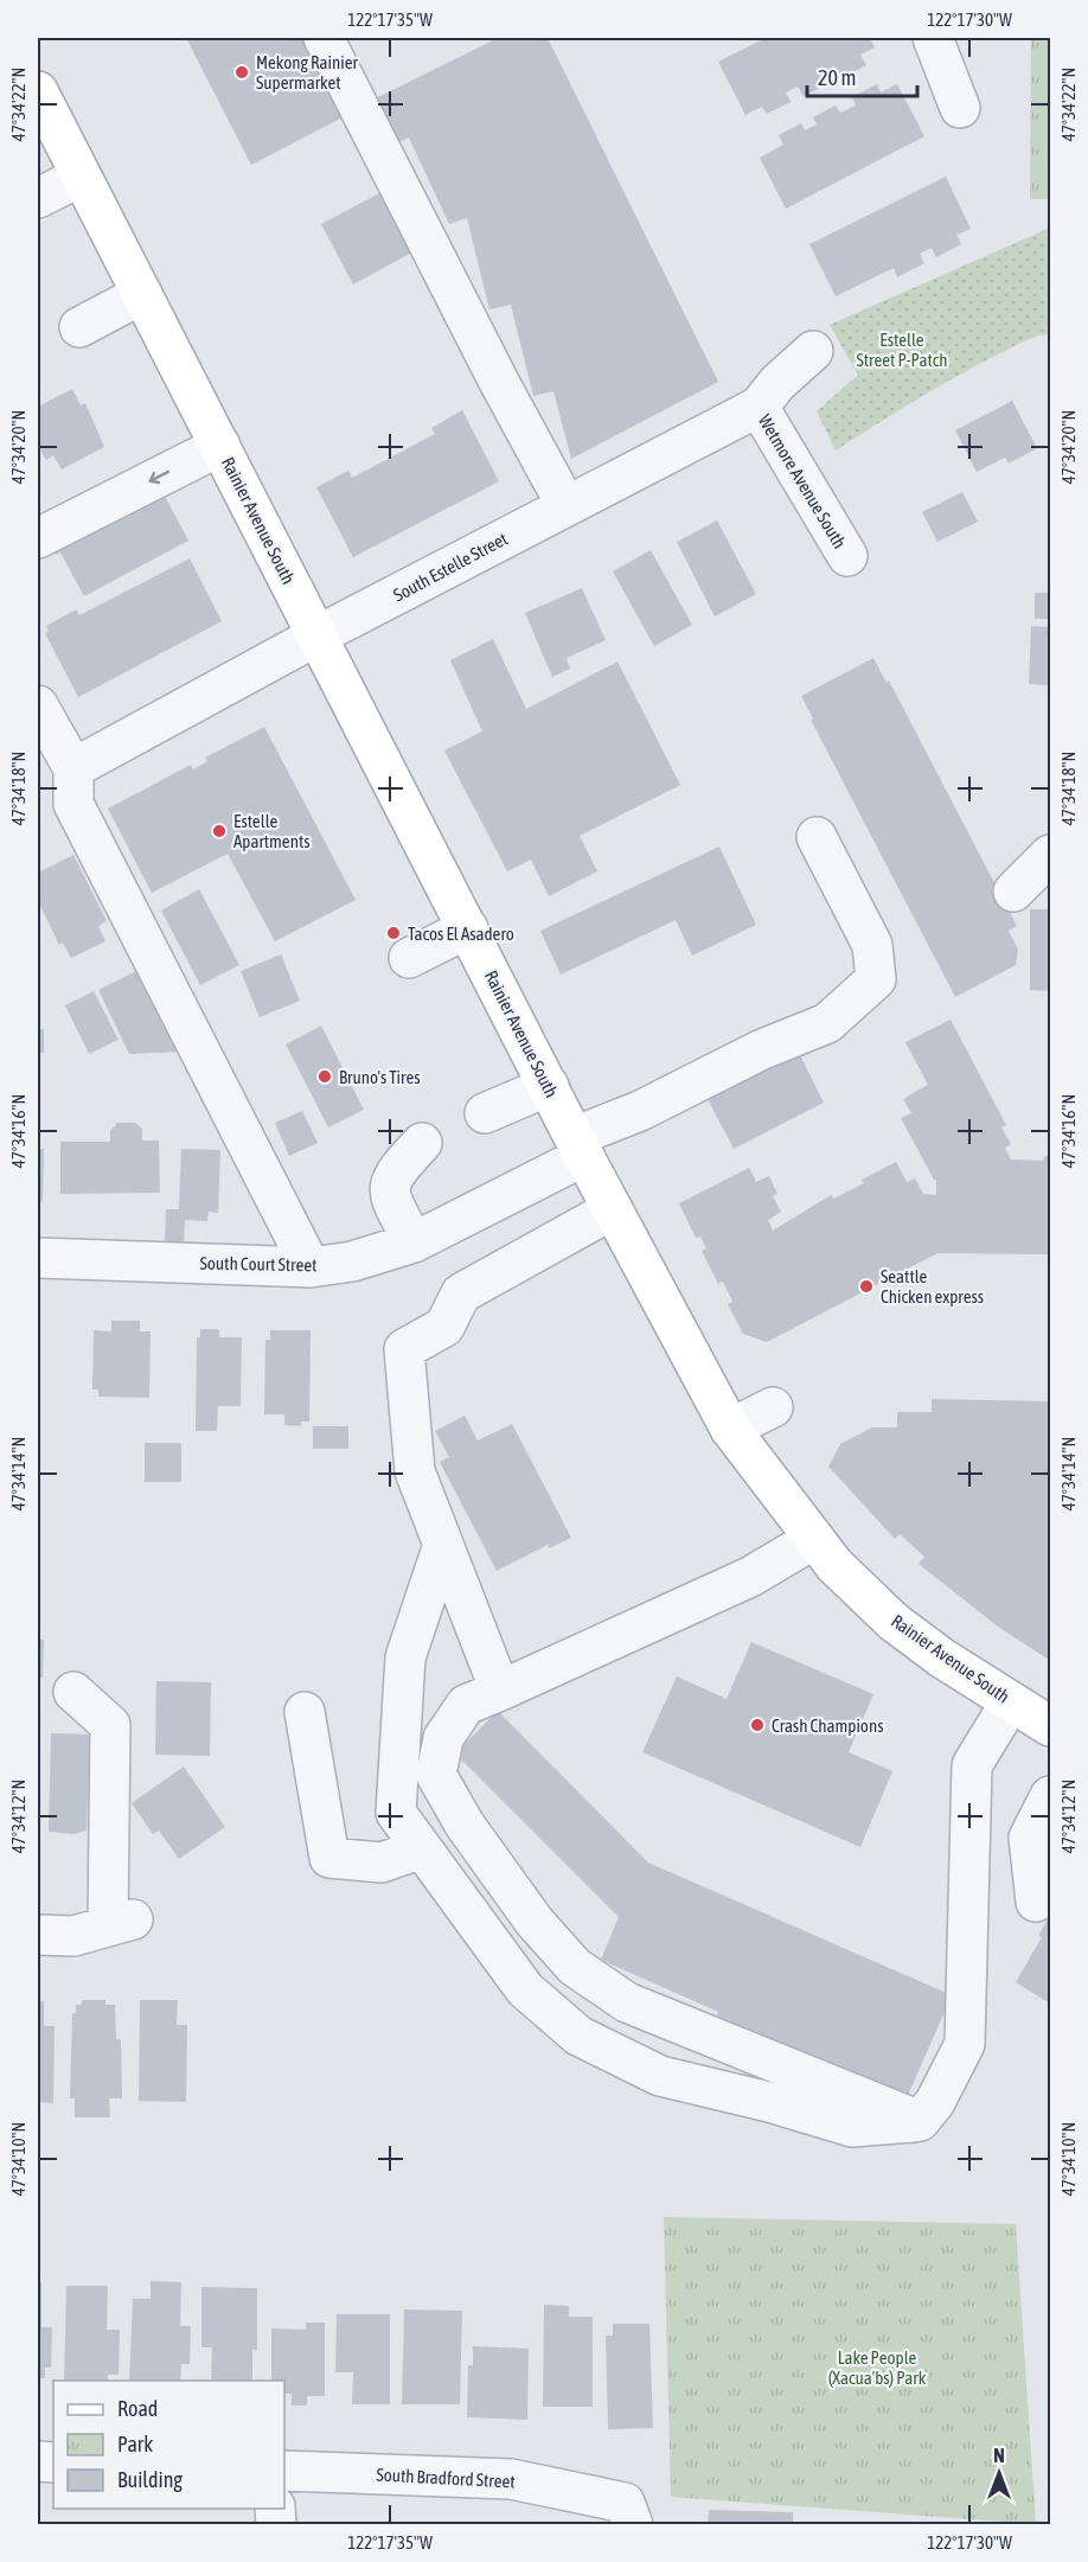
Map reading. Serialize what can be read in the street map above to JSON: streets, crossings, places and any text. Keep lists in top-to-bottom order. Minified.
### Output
{"streets":{"main road":["Rainier Avenue South"],"street":["Wetmore Avenue South","South Estelle Street","South Court Street","South Bradford Street"]},"crossings":[["Wetmore Avenue South","South Estelle Street"],["Rainier Avenue South","South Estelle Street"],["Rainier Avenue South","South Court Street"]],"parks":["Estelle Street P-Patch","Lake People (Xacua'bs) Park"],"places":["Mekong Rainier Supermarket","Estelle Apartments","Tacos El Asadero","Bruno's Tires","Seattle Chicken express","Crash Champions"],"legend":["Road","Park","Building"],"scale_bar":"20 m","north":"top","coordinates":["122°17'35\"W","122°17'30\"W","47°34'22\"N","47°34'20\"N","47°34'18\"N","47°34'16\"N","47°34'14\"N","47°34'12\"N","47°34'10\"N"]}
